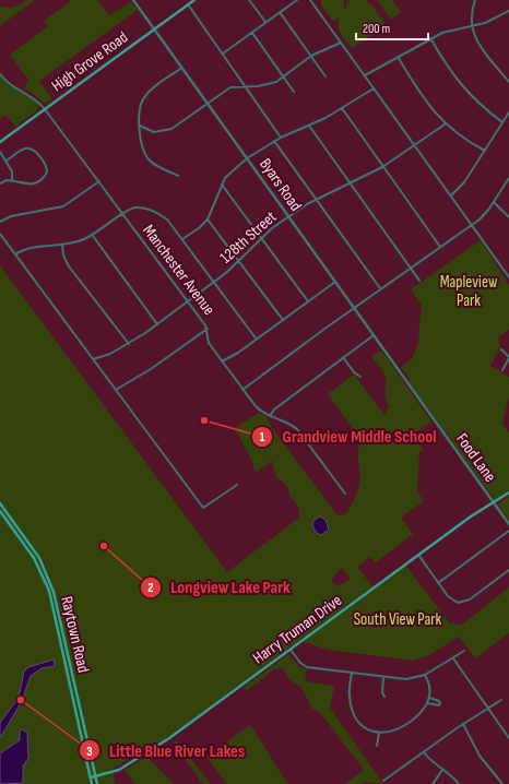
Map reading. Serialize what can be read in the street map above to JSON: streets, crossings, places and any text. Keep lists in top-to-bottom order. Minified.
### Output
{"streets":{"main road":["High Grove Road","Harry Truman Drive","Raytown Road"],"street":["Byars Road","128th Street","Manchester Avenue","Food Lane"]},"crossings":[["High Grove Road","Byars Road"],["High Grove Road","Manchester Avenue"],["Byars Road","128th Street"],["Byars Road","Food Lane"],["128th Street","Manchester Avenue"],["Food Lane","Harry Truman Drive"],["Harry Truman Drive","Raytown Road"]],"parks":["Mapleview Park","South View Park"],"places":["Grandview Middle School","Longview Lake Park","Little Blue River Lakes"],"scale_bar":"200 m"}
